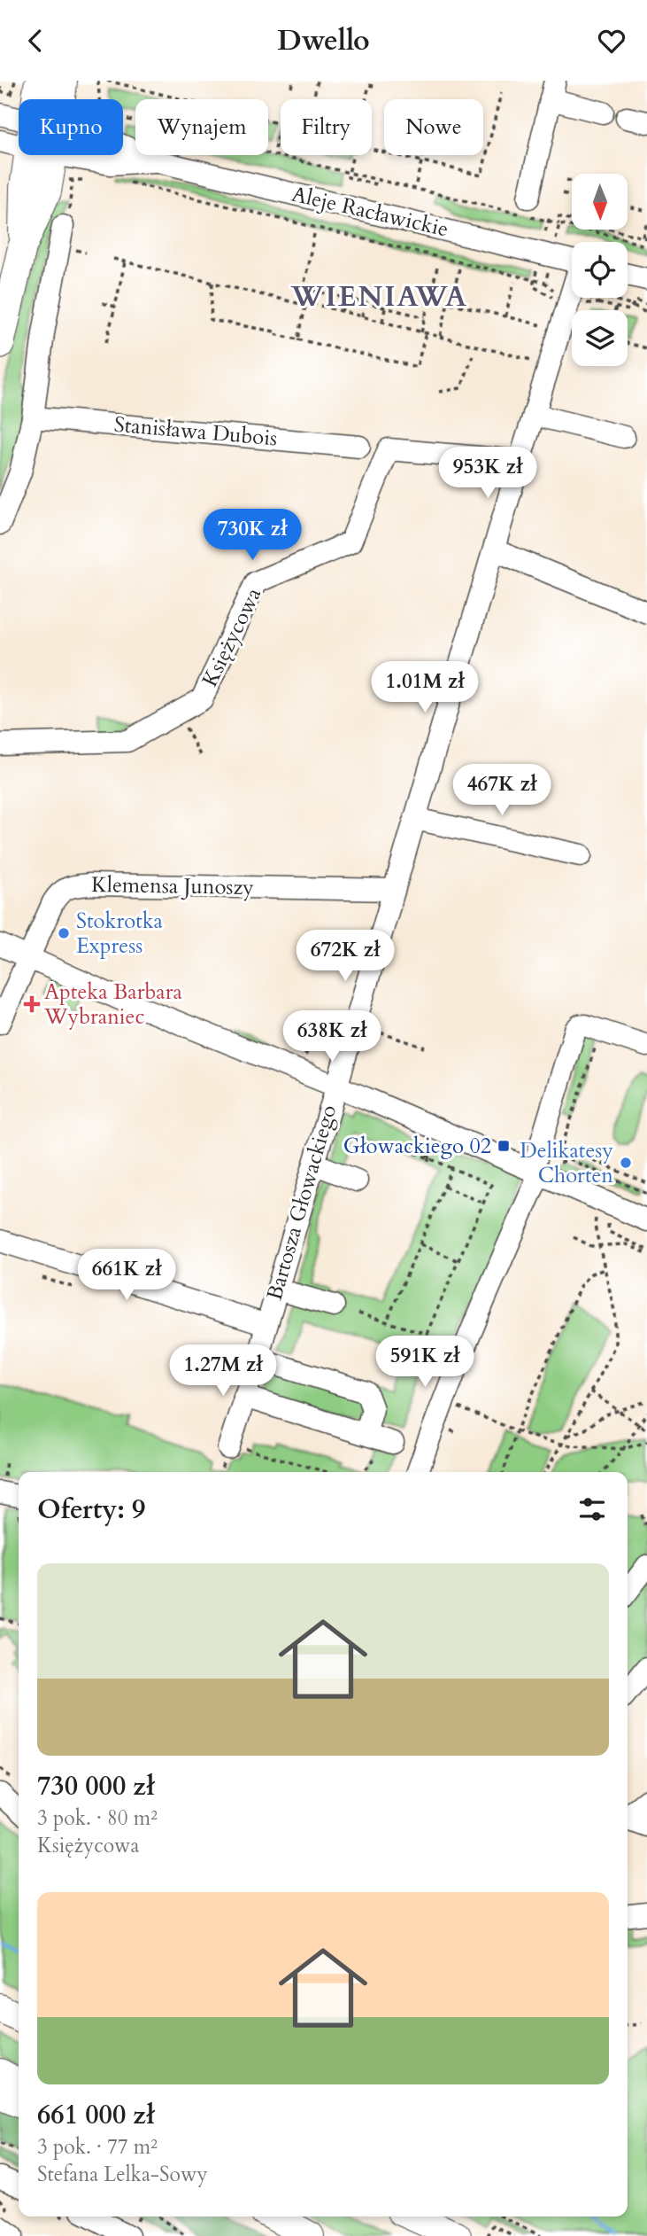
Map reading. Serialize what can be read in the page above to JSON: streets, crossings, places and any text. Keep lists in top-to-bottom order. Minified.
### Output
{"streets":{"street":["Aleje Racławickie","Stanisława Dubois","Księżycowa","Klemensa Junoszy","Bartosza Głowackiego"]},"crossings":[["Księżycowa","Bartosza Głowackiego"],["Klemensa Junoszy","Bartosza Głowackiego"]],"districts":["WIENIAWA"],"places":{"other":["Stokrotka Express","Delikatesy Chorten"],"health":["Apteka Barbara Wybraniec"],"transit":["Głowackiego 02"]},"north":"bottom","page":{"header":"Dwello","chip":["Kupno","Wynajem","Filtry","Nowe"],"price":["953K zł","730K zł","1.01M zł","467K zł","672K zł","638K zł","661K zł","591K zł","1.27M zł"],"heading":"Oferty: 9","list":[{"name":"730 000 zł","note":"3 pok. · 80 m² · Księżycowa"},{"name":"661 000 zł","note":"3 pok. · 77 m² · Stefana Lelka-Sowy"}]}}
